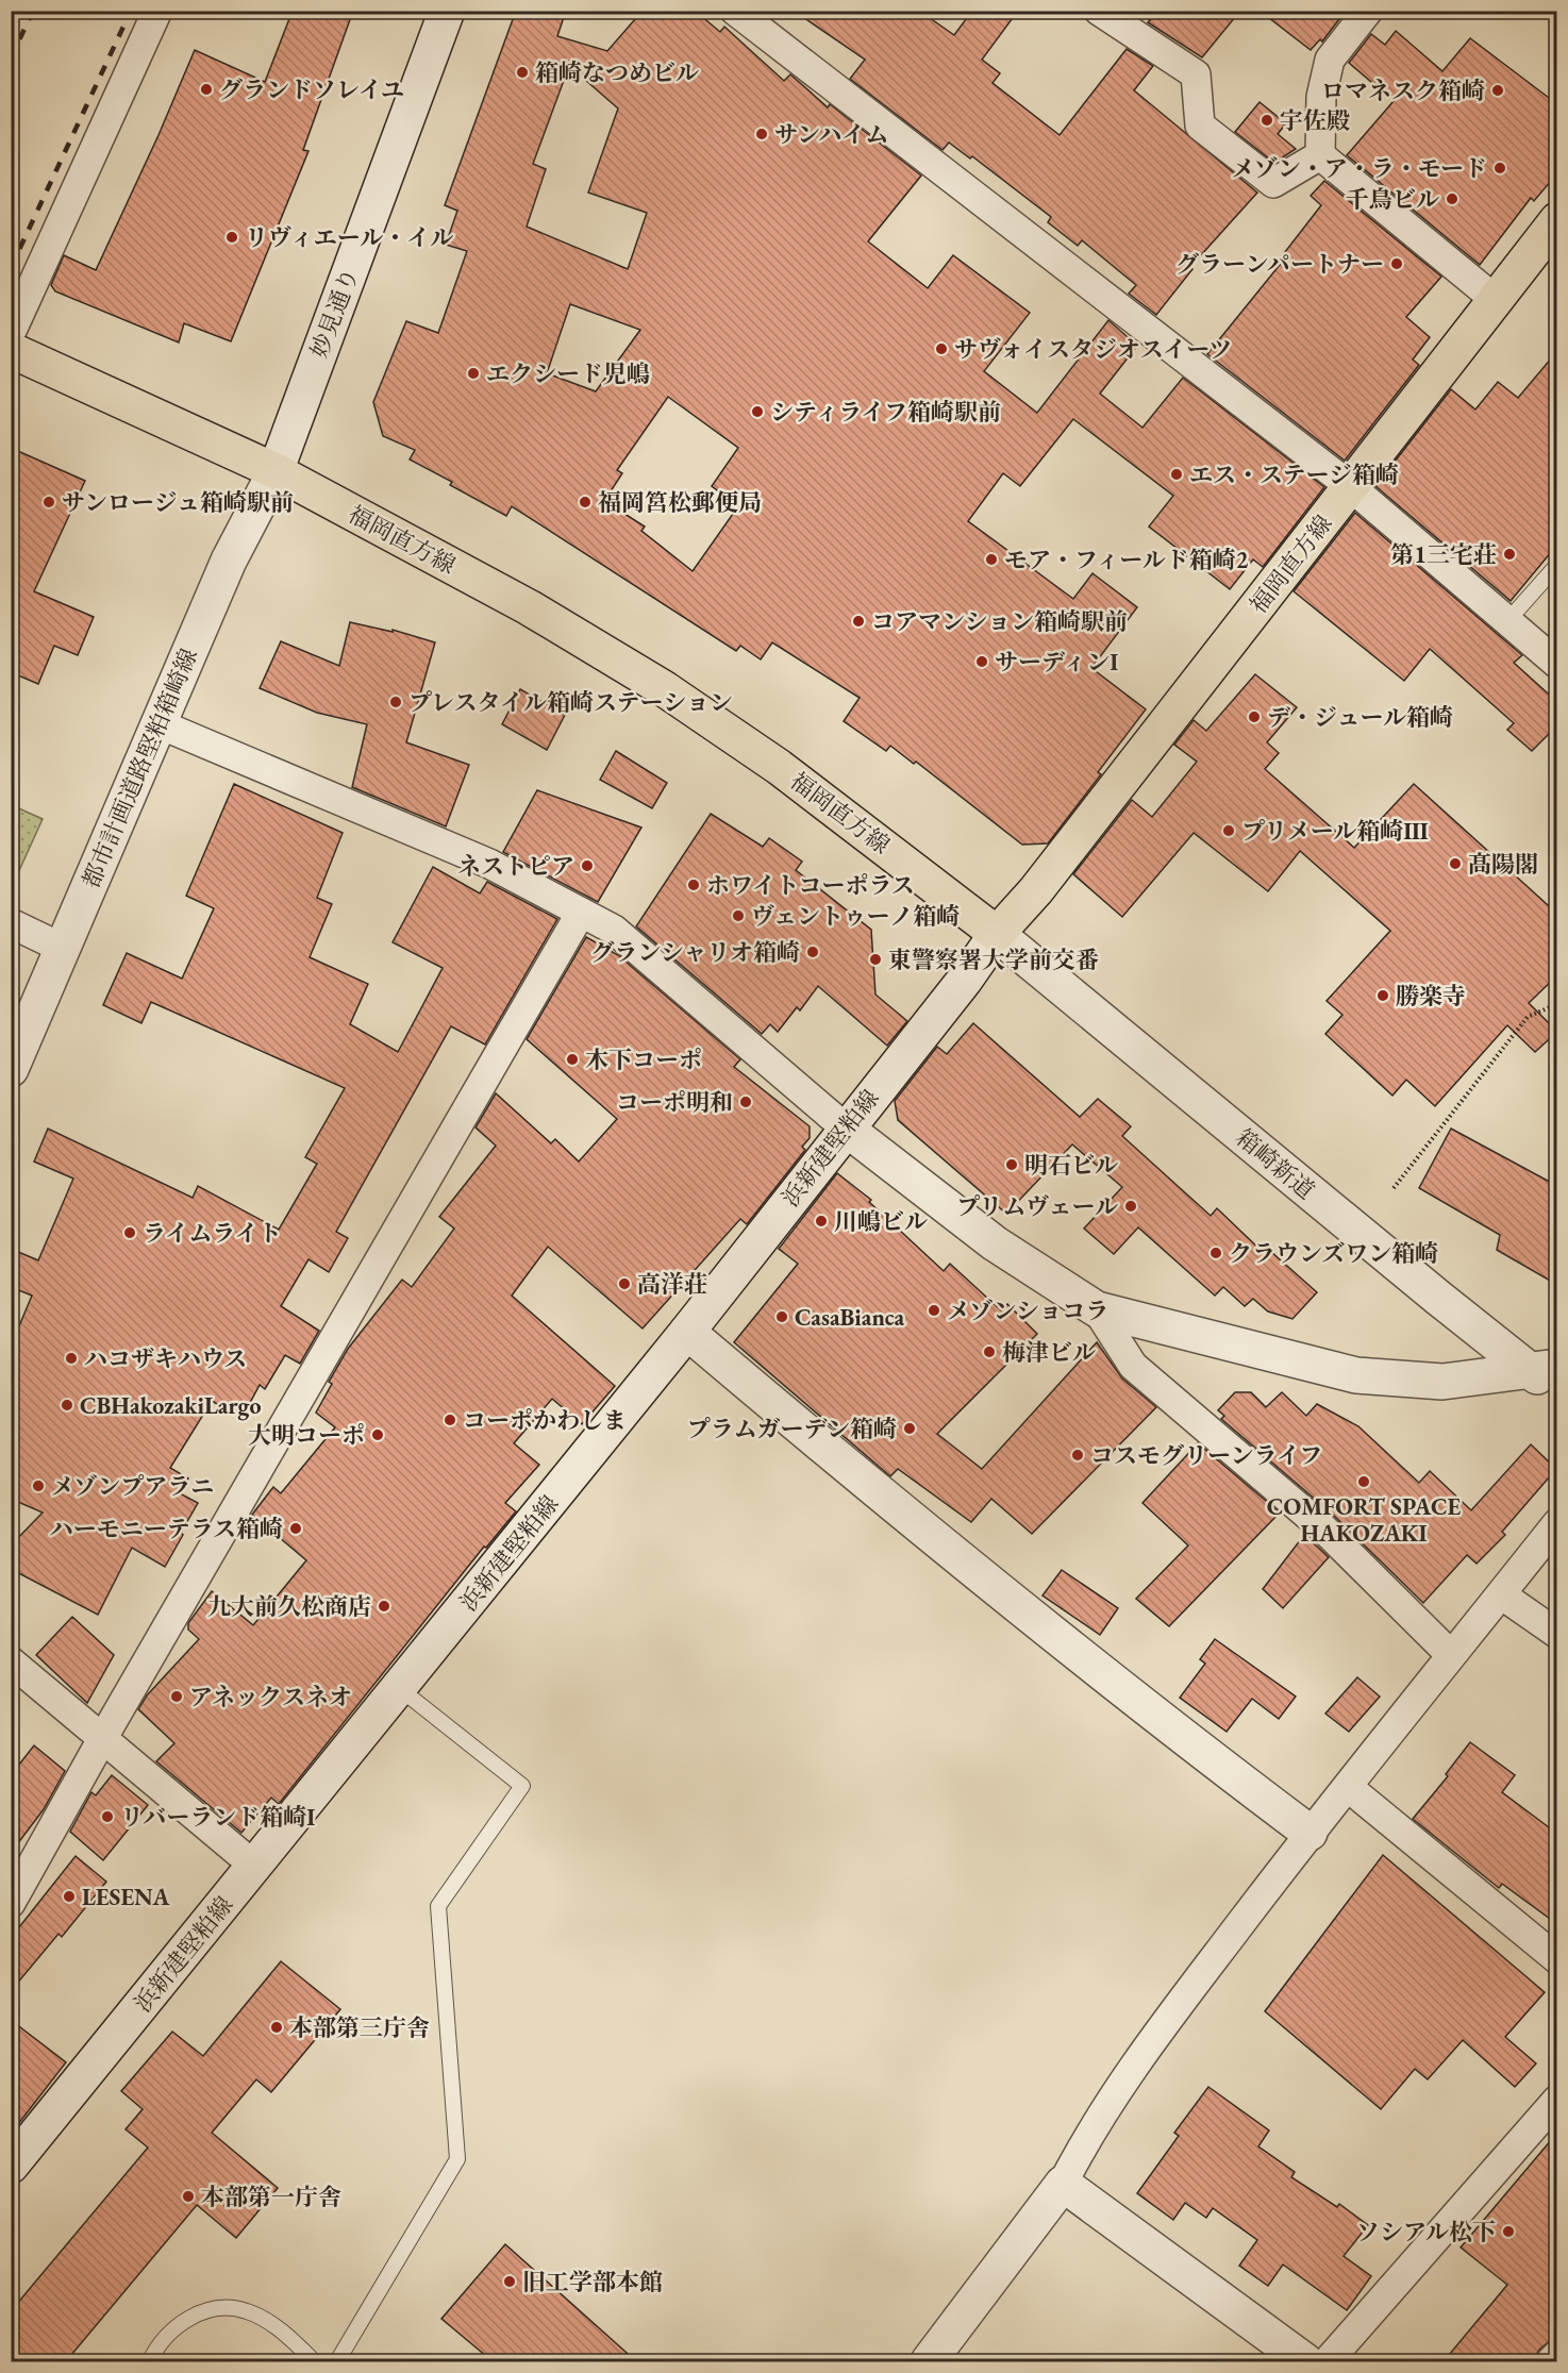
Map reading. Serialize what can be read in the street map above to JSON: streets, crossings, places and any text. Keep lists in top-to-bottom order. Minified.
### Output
{"streets":{"main road":["福岡直方線"],"street":["妙見通り","都市計画道路堅粕箱崎線","浜新建堅粕線","箱崎新道"]},"crossings":[["妙見通り","福岡直方線"],["妙見通り","都市計画道路堅粕箱崎線"],["福岡直方線","都市計画道路堅粕箱崎線"],["福岡直方線","浜新建堅粕線"],["福岡直方線","箱崎新道"],["浜新建堅粕線","箱崎新道"]],"places":["箱崎なつめビル","グランドソレイユ","ロマネスク箱崎","宇佐殿","サンハイム","メゾン・ア・ラ・モード","千鳥ビル","リヴィエール・イル","グラーンパートナー","サヴォイスタジオスイーツ","エクシード児嶋","シティライフ箱崎駅前","エス・ステージ箱崎","サンロージュ箱崎駅前","福岡筥松郵便局","第1三宅荘","モア・フィールド箱崎2","コアマンション箱崎駅前","サーディンⅠ","プレスタイル箱崎ステーション","デ・ジュール箱崎","プリメール箱崎Ⅲ","髙陽閣","ネストピア","ホワイトコーポラス","ヴェントゥーノ箱崎","グランシャリオ箱崎","東警察署大学前交番","勝楽寺","木下コーポ","コーポ明和","明石ビル","プリムヴェール","川嶋ビル","ライムライト","クラウンズワン箱崎","高洋荘","メゾンショコラ","CasaBianca","梅津ビル","ハコザキハウス","CBHakozakiLargo","コーポかわしま","プラムガーデン箱崎","大明コーポ","コスモグリーンライフ","COMFORT SPACE HAKOZAKI","メゾンプアラニ","ハーモニーテラス箱崎","九大前久松商店","アネックスネオ","リバーランド箱崎Ⅰ","LESENA","本部第三庁舎","本部第一庁舎","ソシアル松下","旧工学部本館"]}
